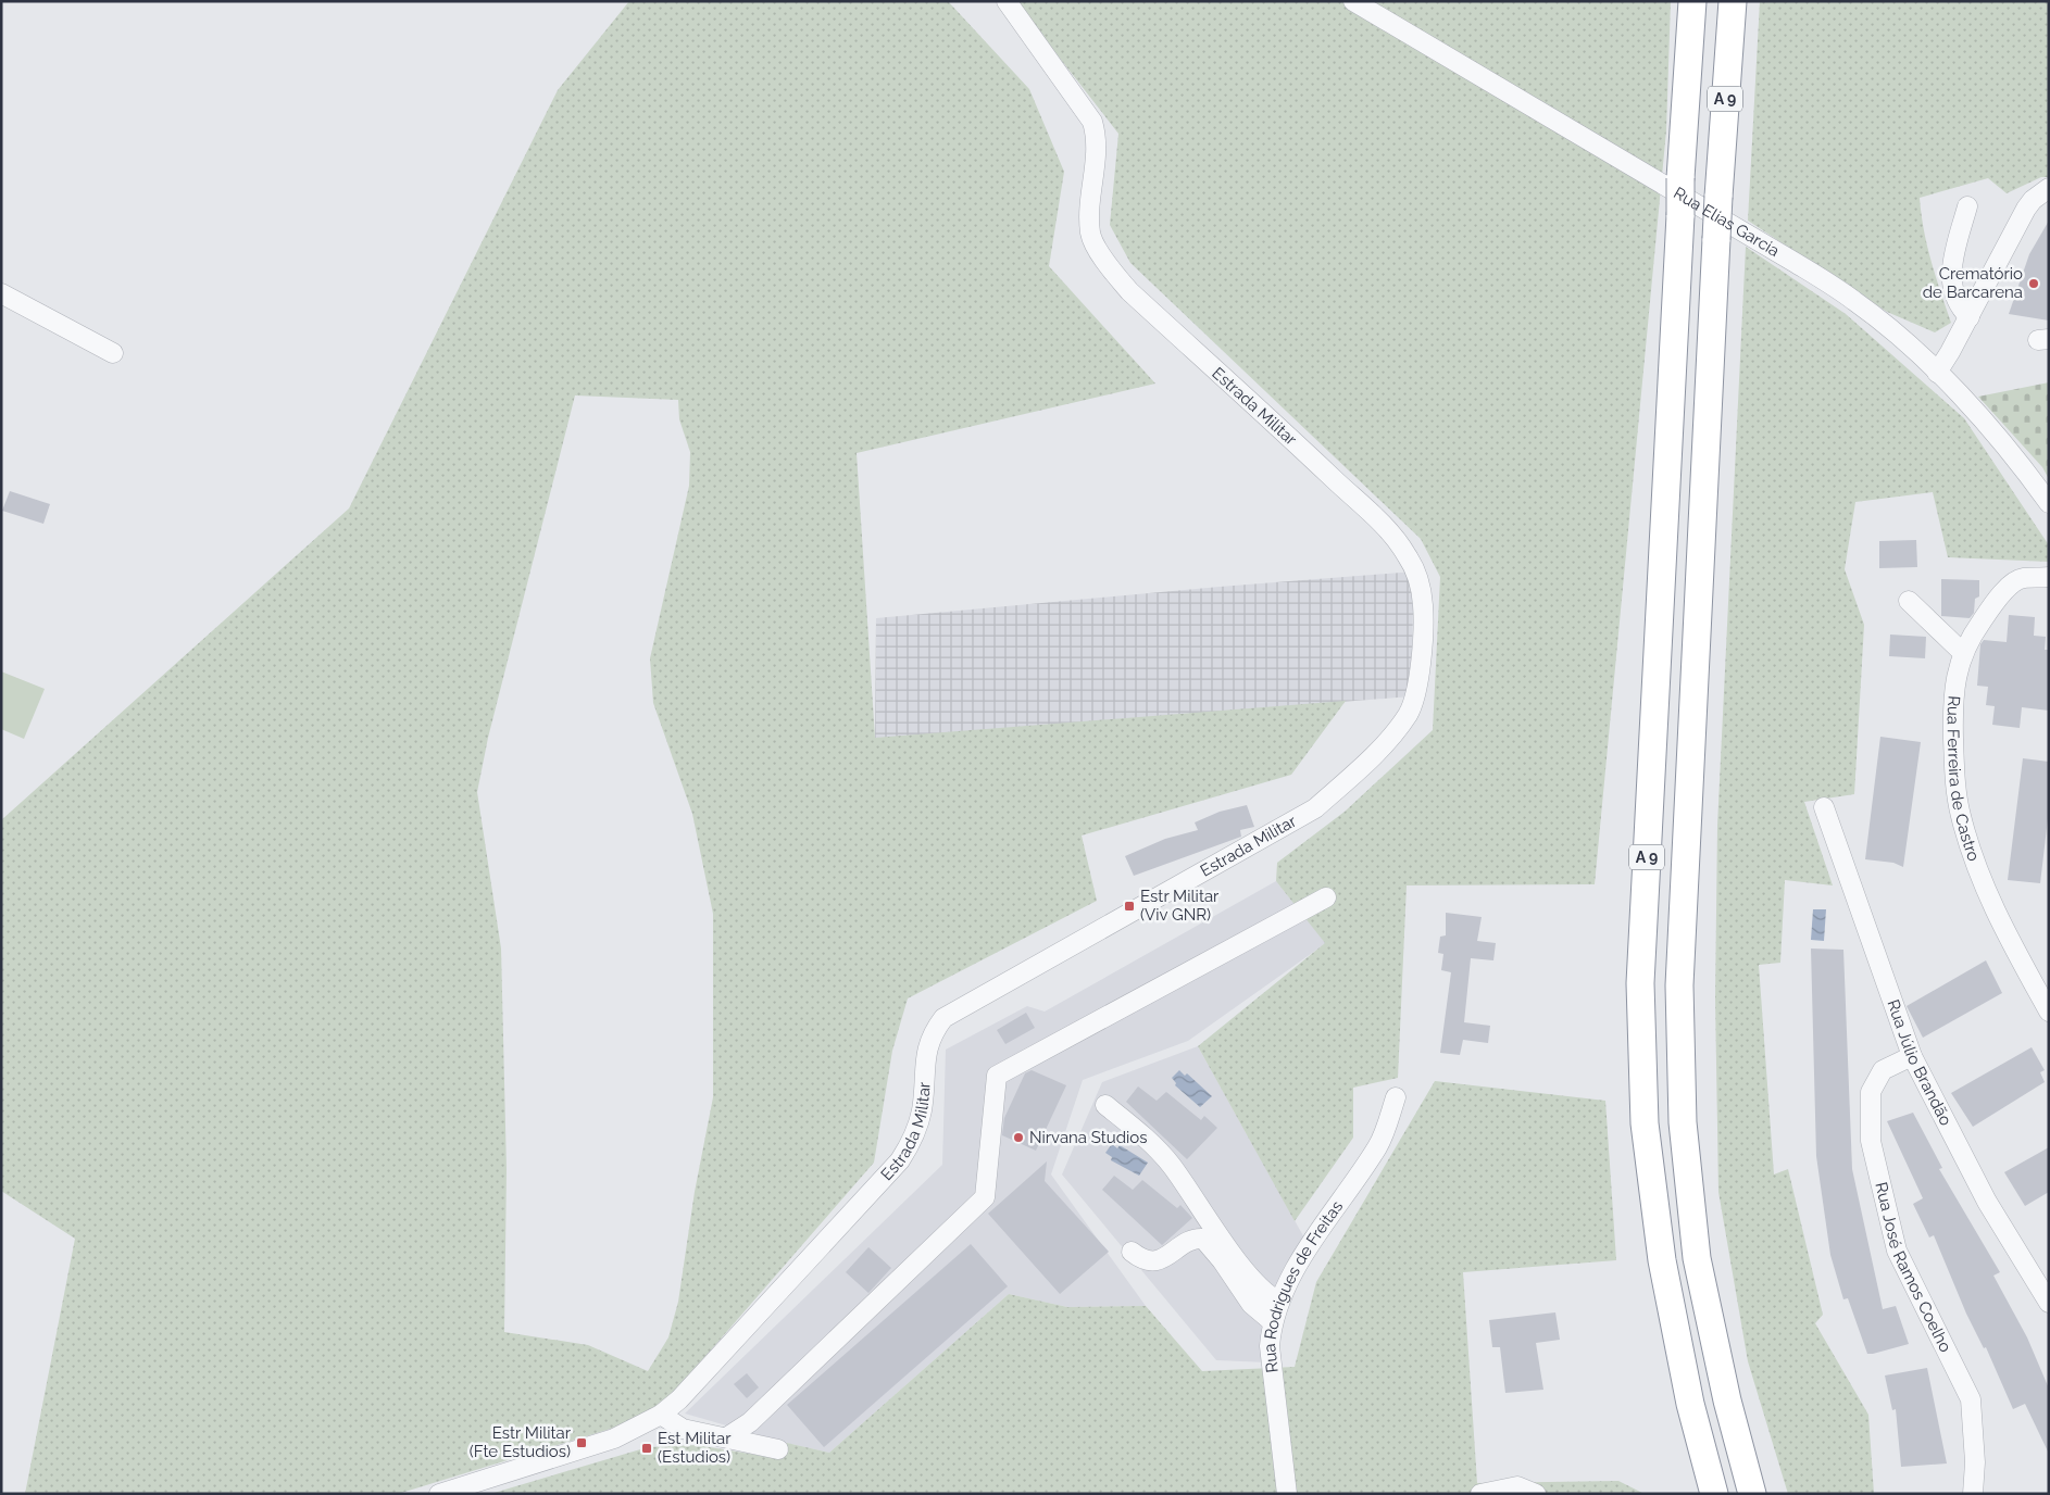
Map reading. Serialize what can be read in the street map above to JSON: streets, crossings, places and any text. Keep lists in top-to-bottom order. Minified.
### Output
{"streets":{"highway":["A 9"],"street":["Rua Elias Garcia","Estrada Militar","Rua Ferreira de Castro","Rua Júlio Brandão","Rua José Ramos Coelho","Rua Rodrigues de Freitas"]},"crossings":[["Rua Júlio Brandão","Rua José Ramos Coelho"]],"places":{"other":["Crematório de Barcarena","Nirvana Studios"],"transit":["Estr Militar (Viv GNR)","Estr Militar (Fte Estudios)","Est Militar (Estudios)"]}}
